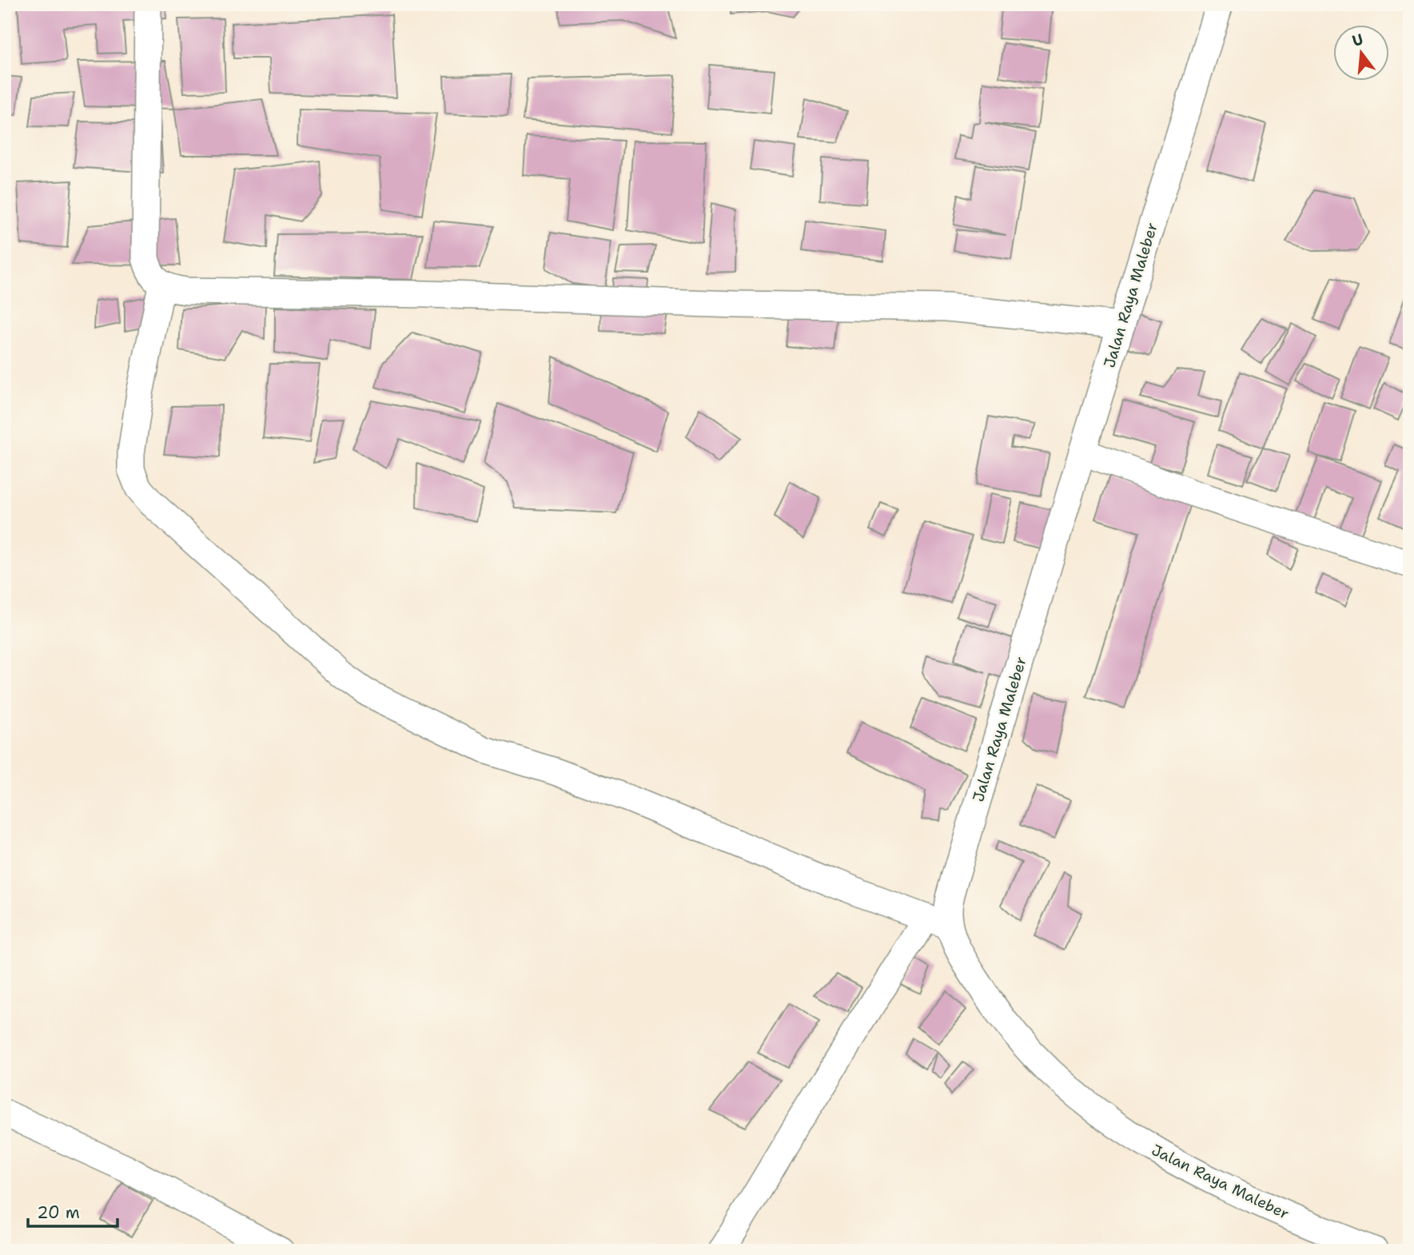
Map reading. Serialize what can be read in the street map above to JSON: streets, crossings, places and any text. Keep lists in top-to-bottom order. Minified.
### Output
{"streets":{"street":["Jalan Raya Maleber"]},"scale_bar":"20 m","north":"top"}
